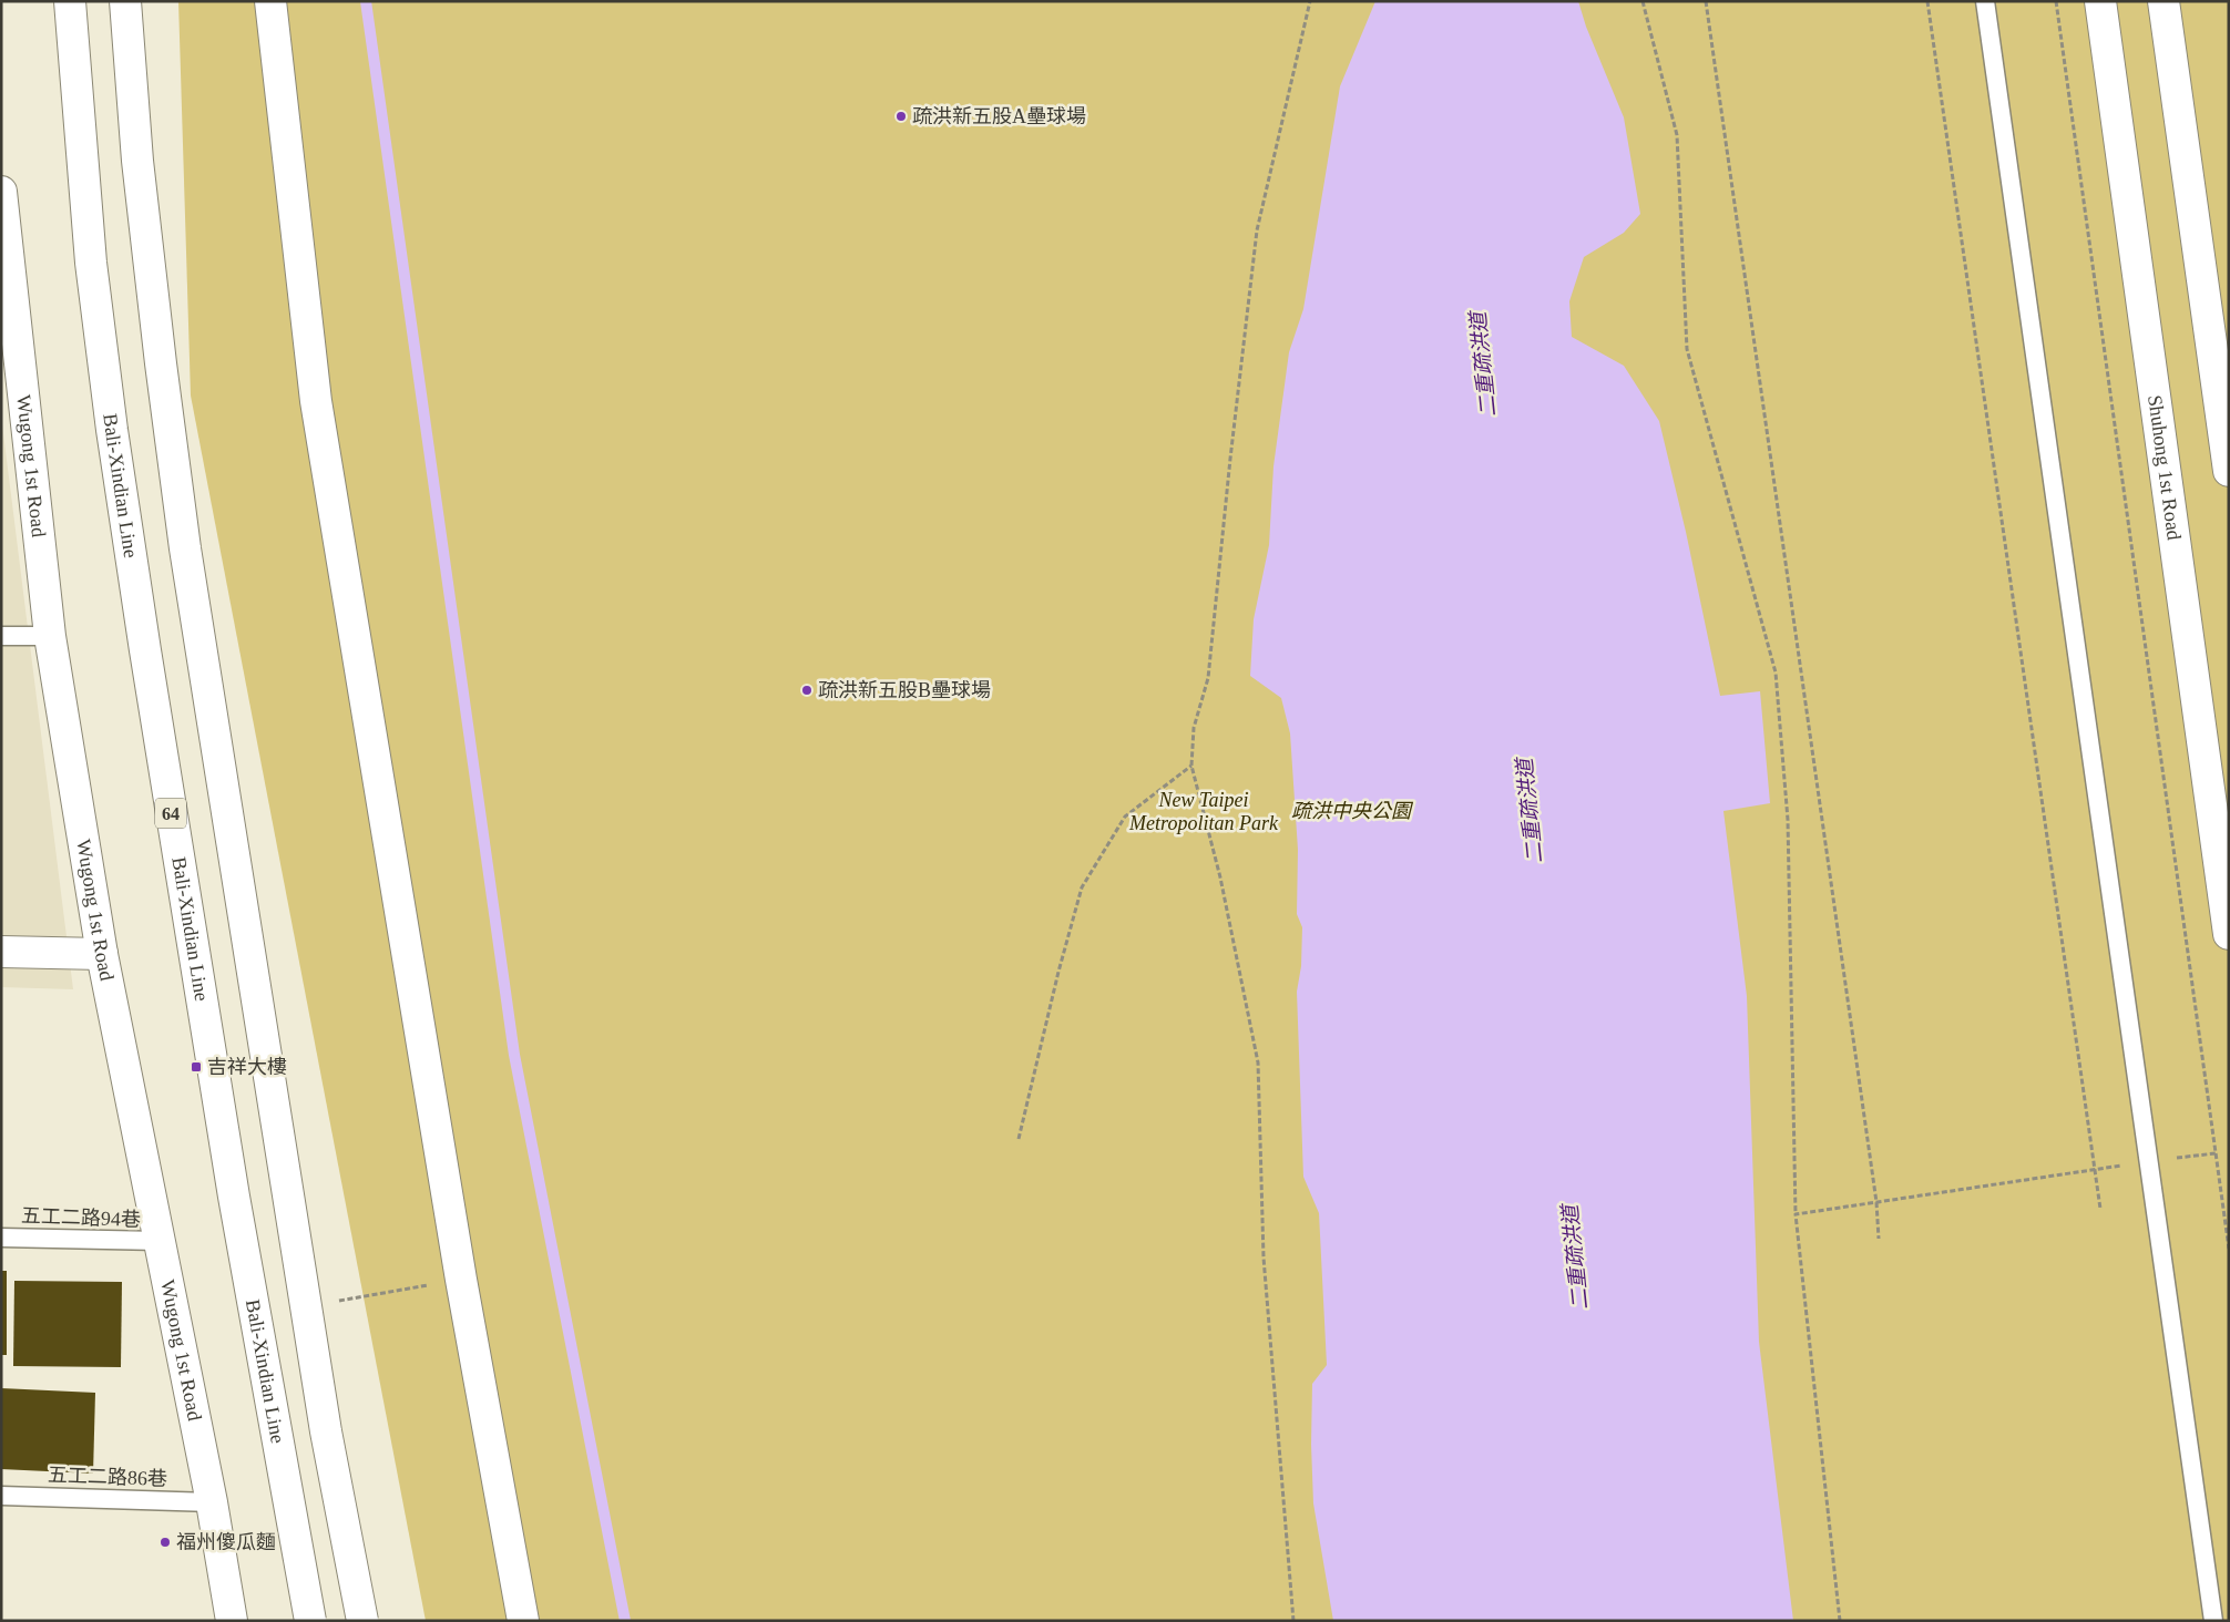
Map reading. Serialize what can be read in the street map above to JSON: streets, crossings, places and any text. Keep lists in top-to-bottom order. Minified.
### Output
{"streets":{"main road":["Wugong 1st Road","Shuhong 1st Road","Bali-Xindian Line","64"],"lane":["五工二路94巷","五工二路86巷"]},"crossings":[["Wugong 1st Road","五工二路94巷"],["Wugong 1st Road","五工二路86巷"]],"water":["二重疏洪道"],"parks":["New Taipei Metropolitan Park","疏洪中央公園"],"places":{"other":["疏洪新五股A壘球場","疏洪新五股B壘球場","福州傻瓜麵"],"transit":["吉祥大樓"]}}
